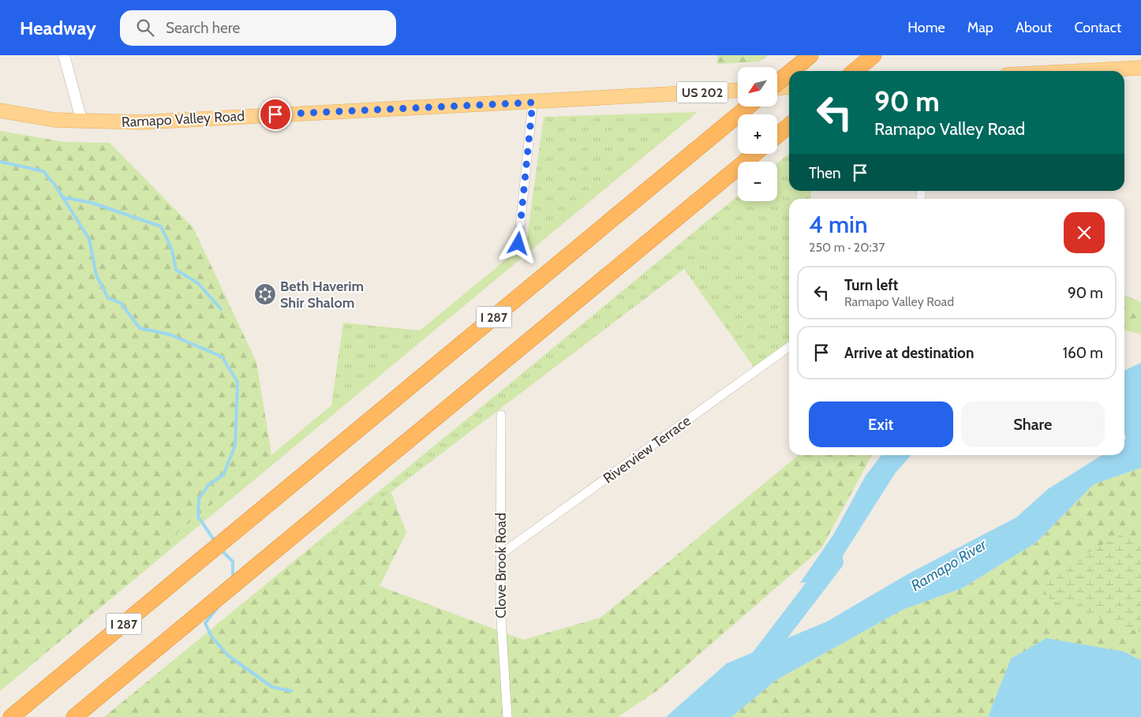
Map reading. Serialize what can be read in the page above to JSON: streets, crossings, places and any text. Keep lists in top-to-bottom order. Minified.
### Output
{"streets":{"highway":["I 287"],"main road":["US 202","Ramapo Valley Road"],"street":["Riverview Terrace","Clove Brook Road"]},"crossings":[["Riverview Terrace","Clove Brook Road"]],"water":["Ramapo River"],"places":{"synagogue":["Beth Haverim Shir Shalom"]},"north":"bottom left","page":{"header":"Headway","search":"Search here","nav":["Home","Map","About","Contact"],"map_buttons":["+","−"],"turn":["90 m","Ramapo Valley Road"],"then":"Then","heading":["4 min","250 m · 20:37"],"list":[{"name":"Turn left","note":"Ramapo Valley Road","value":"90 m"},{"name":"Arrive at destination","value":"160 m"}],"buttons":["Exit","Share"]}}
